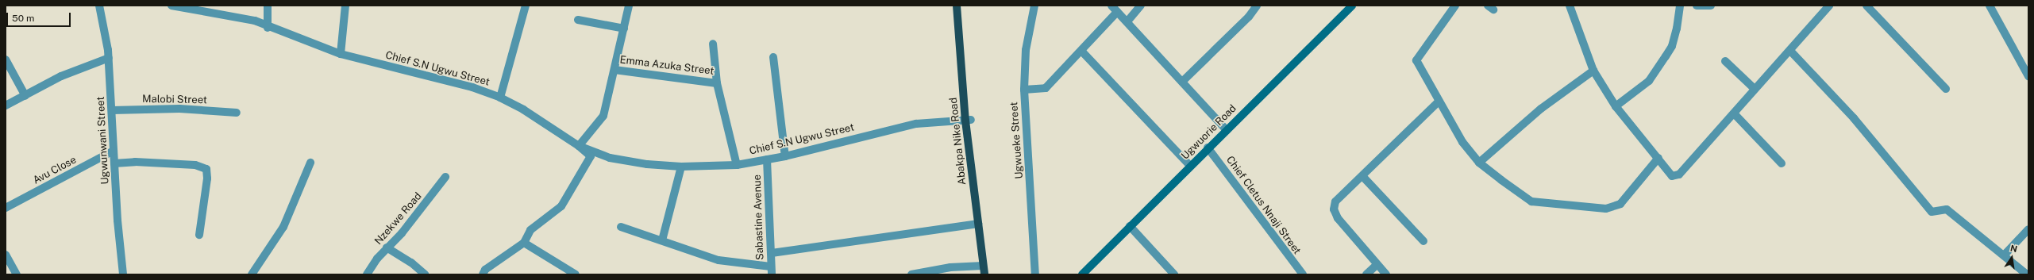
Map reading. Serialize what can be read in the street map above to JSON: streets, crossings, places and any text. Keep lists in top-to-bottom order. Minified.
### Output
{"streets":{"main road":["Abakpa Nike Road"],"street":["Emma Azuka Street","Chief S.N Ugwu Street","Malobi Street","Ugwuorie Road","Ugwunwani Street","Ugwueke Street","Avu Close","Chief Cletus Nnaji Street","Sabastine Avenue","Nzekwe Road"]},"crossings":[["Chief S.N Ugwu Street","Abakpa Nike Road"],["Chief S.N Ugwu Street","Sabastine Avenue"],["Malobi Street","Ugwunwani Street"],["Ugwuorie Road","Chief Cletus Nnaji Street"],["Ugwunwani Street","Avu Close"]],"scale_bar":"50 m","north":"top"}
